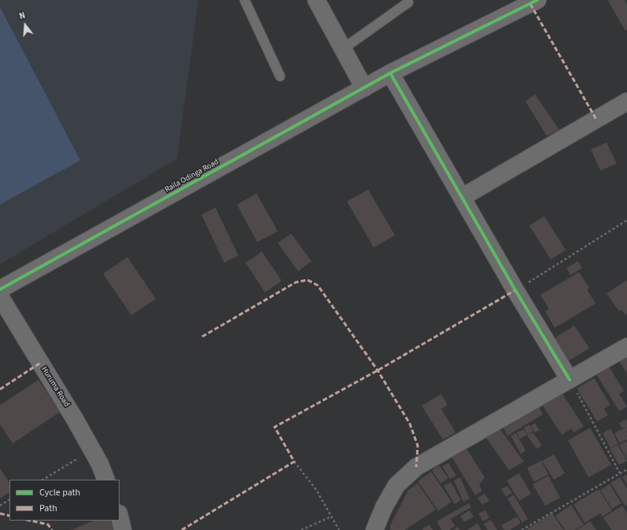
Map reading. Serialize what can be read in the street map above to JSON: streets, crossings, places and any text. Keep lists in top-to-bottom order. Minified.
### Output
{"streets":{"street":["Raila Odinga Road","Huruma Road"]},"legend":["Cycle path","Path"],"north":"top"}
